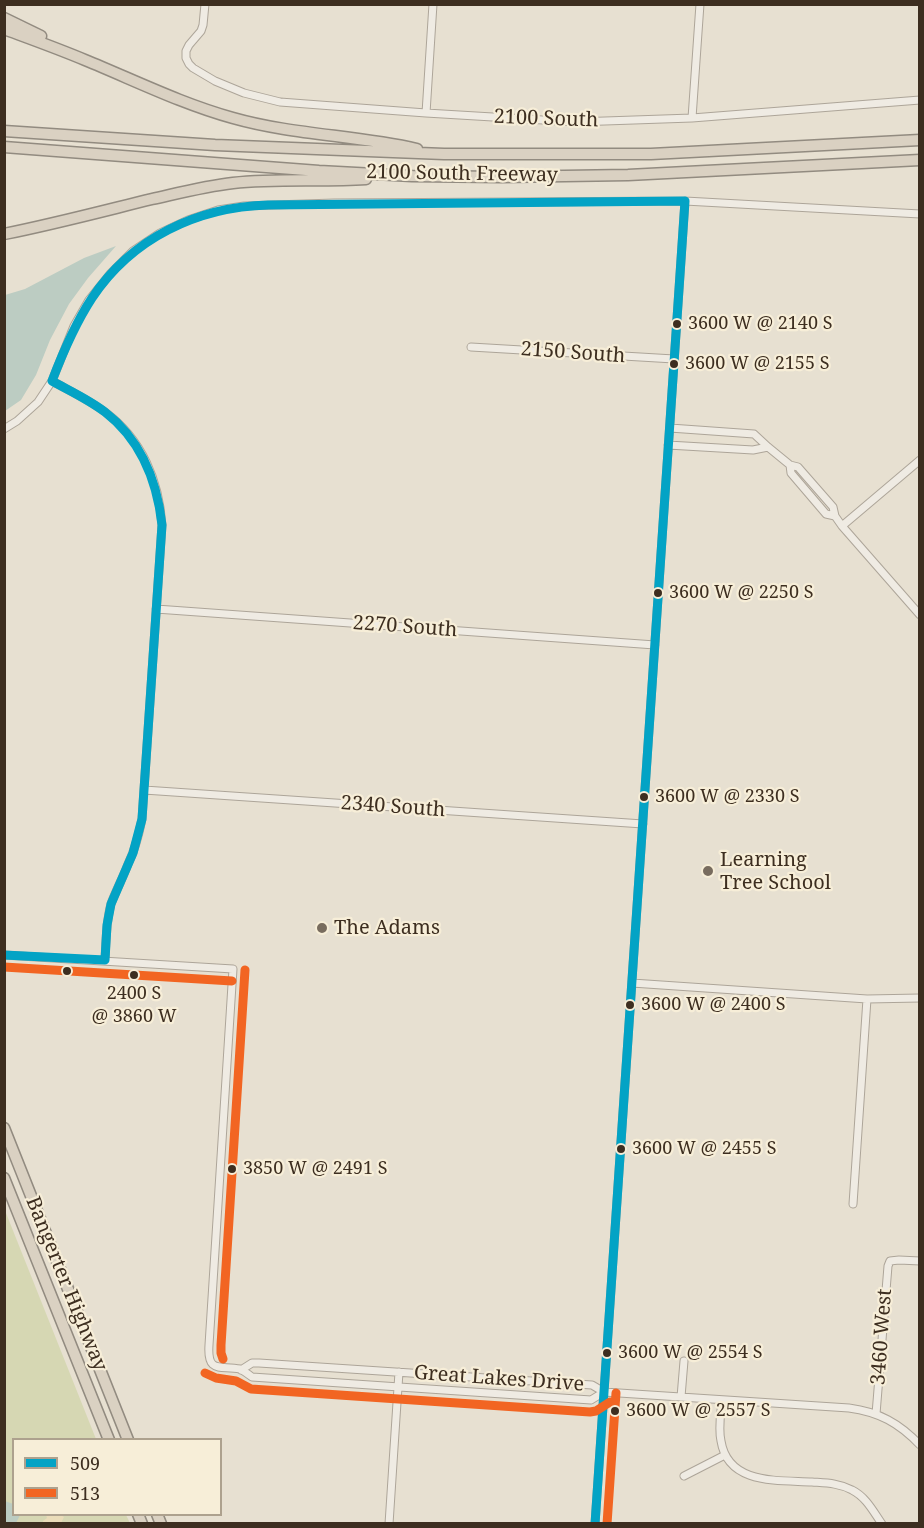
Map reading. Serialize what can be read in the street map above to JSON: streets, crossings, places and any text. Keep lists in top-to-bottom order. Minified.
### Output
{"streets":{"highway":["2100 South Freeway","Bangerter Highway"],"street":["2100 South","2150 South","2270 South","2340 South","3460 West","Great Lakes Drive"]},"places":["3600 W @ 2140 S","3600 W @ 2155 S","3600 W @ 2250 S","3600 W @ 2330 S","Learning Tree School","The Adams","2400 S @ 3860 W","3600 W @ 2400 S","3600 W @ 2455 S","3850 W @ 2491 S","3600 W @ 2554 S","3600 W @ 2557 S"],"lines":["transit line 509","transit line 513"],"legend":["509","513"]}
